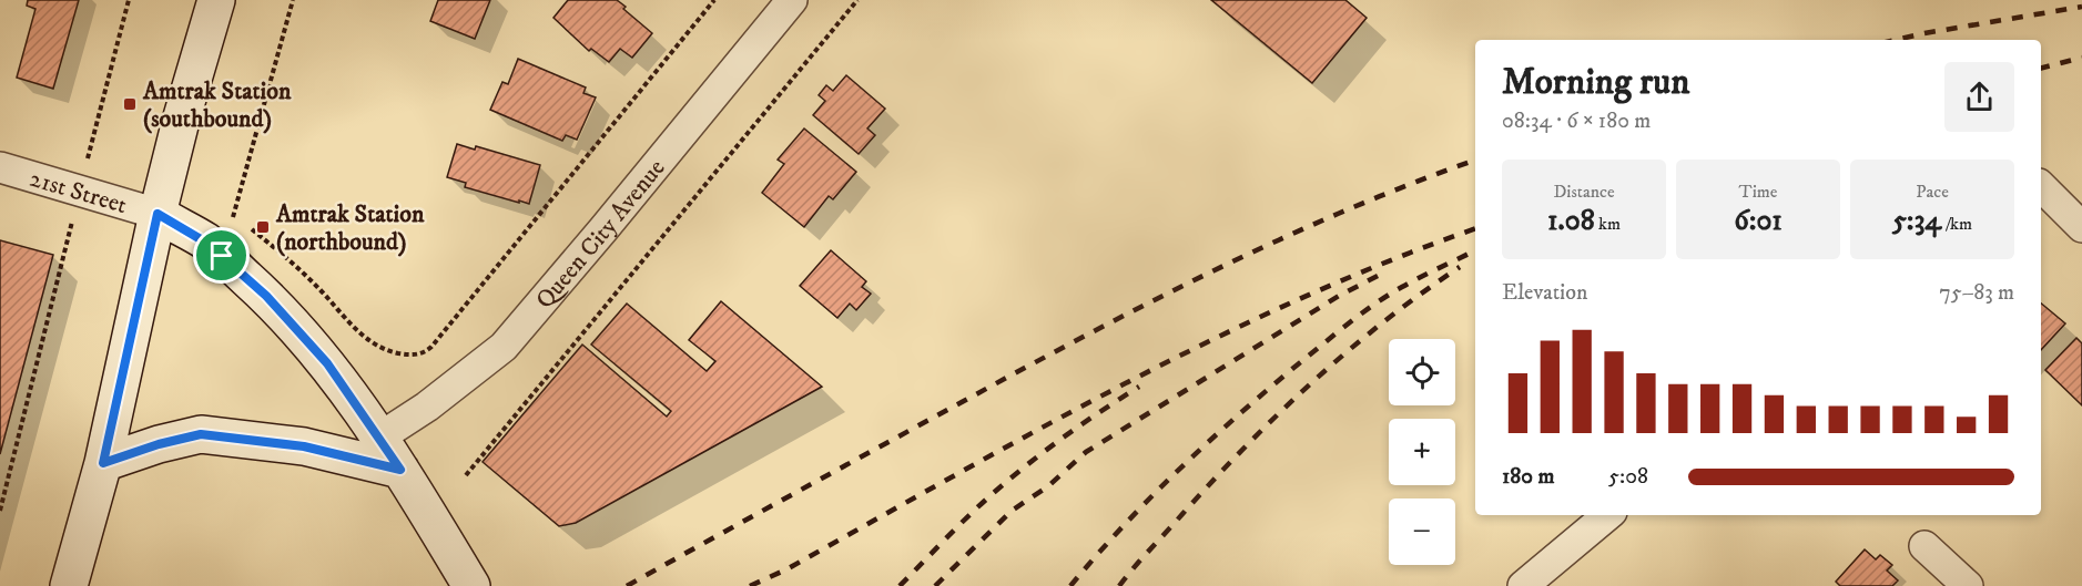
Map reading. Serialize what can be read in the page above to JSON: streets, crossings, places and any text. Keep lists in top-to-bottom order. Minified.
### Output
{"streets":{"street":["21st Street","Queen City Avenue"]},"places":{"transit":["Amtrak Station (southbound)","Amtrak Station (northbound)"]},"page":{"heading":["Morning run","08:34 · 6 × 180 m"],"stats":[["Distance","1.08 km"],["Time","6:01"],["Pace","5:34 /km"]],"chart":["Elevation","75–83 m"],"map_buttons":["+","−"],"list":[{"name":"180 m","note":"5:08"}]}}
